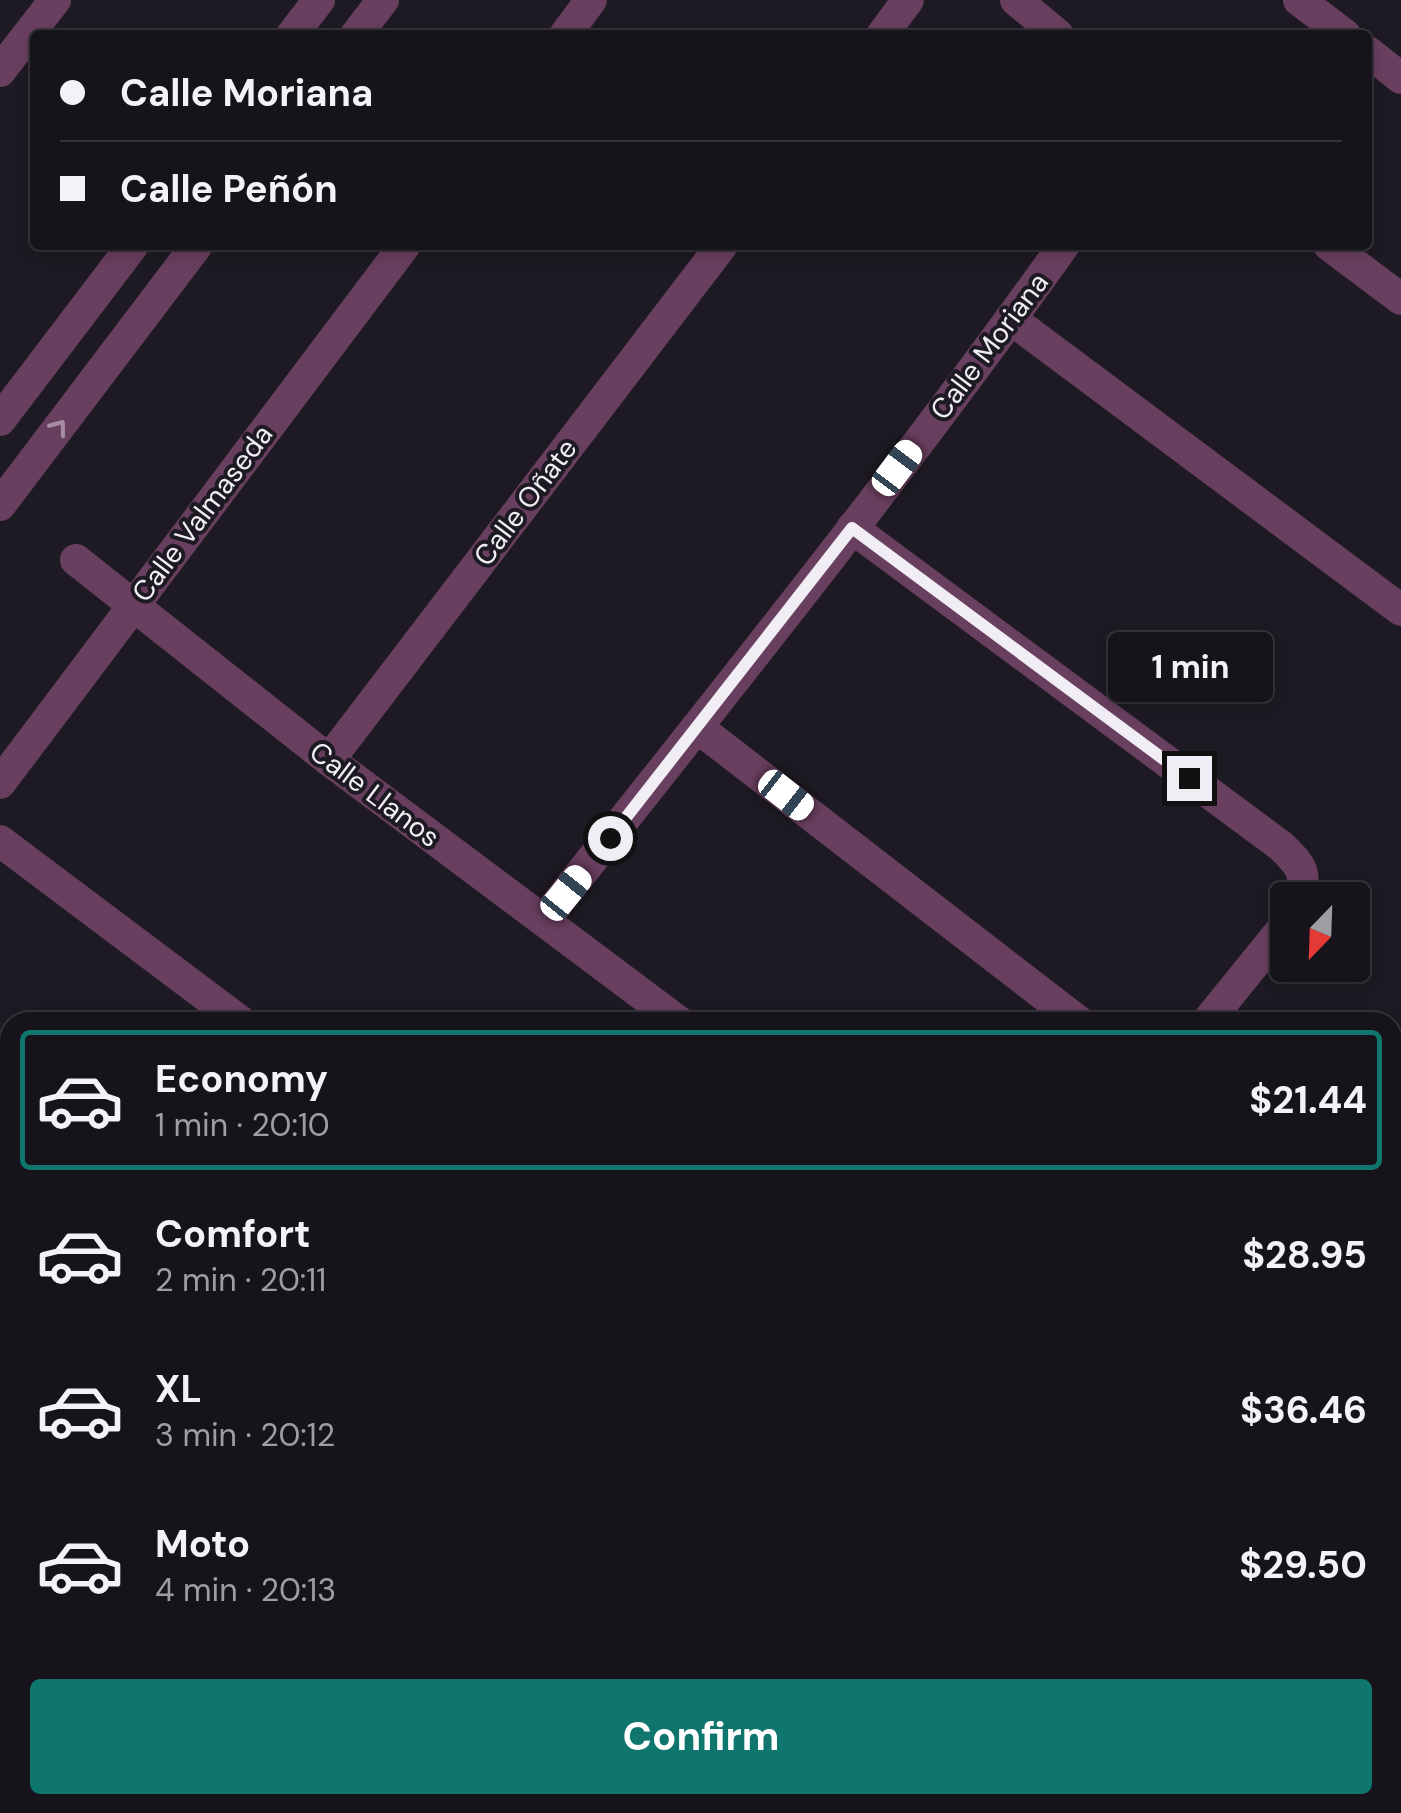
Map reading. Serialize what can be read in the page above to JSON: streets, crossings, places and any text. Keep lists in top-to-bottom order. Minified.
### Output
{"streets":{"street":["Calle Moriana","Calle Oñate","Calle Valmaseda","Calle Llanos"]},"crossings":[["Calle Moriana","Calle Llanos"],["Calle Oñate","Calle Llanos"],["Calle Valmaseda","Calle Llanos"]],"north":"bottom left","page":{"banner":["Calle Moriana","Calle Peñón"],"bubble":"1 min","list":[{"name":"Economy","note":"1 min · 20:10","value":"$21.44"},{"name":"Comfort","note":"2 min · 20:11","value":"$28.95"},{"name":"XL","note":"3 min · 20:12","value":"$36.46"},{"name":"Moto","note":"4 min · 20:13","value":"$29.50"}],"buttons":"Confirm"}}
